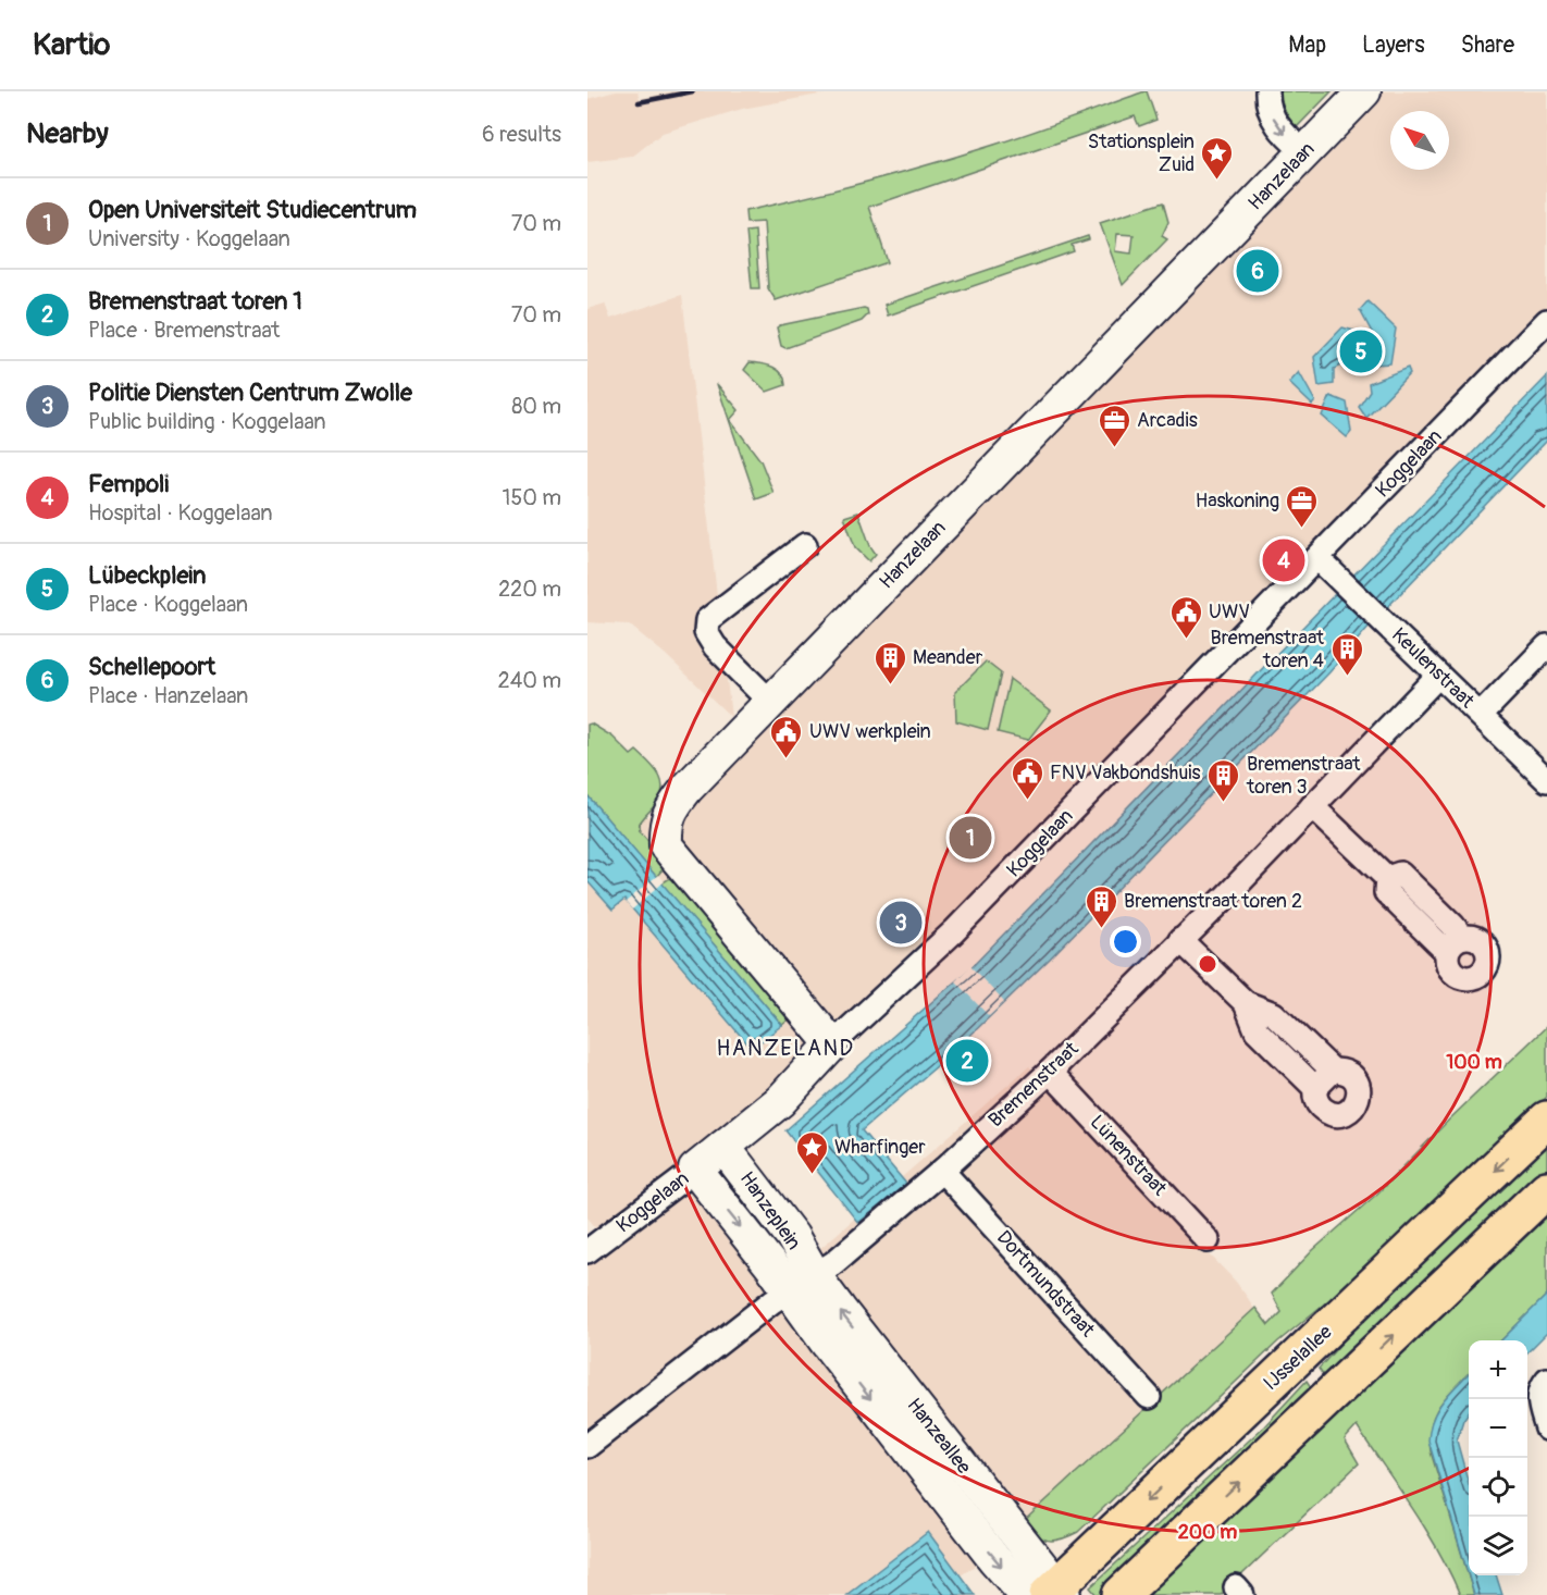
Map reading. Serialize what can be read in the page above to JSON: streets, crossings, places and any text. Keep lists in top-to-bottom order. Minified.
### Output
{"streets":{"main road":["IJsselallee"],"street":["Hanzelaan","Koggelaan","Keulenstraat","Bremenstraat","Lünenstraat","Hanzeplein","Dortmundstraat","Hanzeallee"]},"crossings":[["Hanzelaan","Koggelaan"],["Koggelaan","Keulenstraat"],["Koggelaan","Hanzeplein"],["Keulenstraat","Bremenstraat"],["Bremenstraat","Lünenstraat"],["Bremenstraat","Hanzeplein"],["Bremenstraat","Dortmundstraat"],["Bremenstraat","Hanzeallee"],["Hanzeplein","Hanzeallee"],["IJsselallee","Hanzeallee"]],"districts":["HANZELAND"],"places":{"place":["Stationsplein Zuid","Wharfinger"],"office":["Arcadis","Haskoning"],"public building":["UWV","UWV werkplein","FNV Vakbondshuis"],"building":["Bremenstraat toren 4","Meander","Bremenstraat toren 3","Bremenstraat toren 2"]},"north":"top left","page":{"header":"Kartio","nav":["Map","Layers","Share"],"heading":["Nearby","6 results"],"list":[{"mark":"1","name":"Open Universiteit Studiecentrum","note":"University · Koggelaan","value":"70 m"},{"mark":"2","name":"Bremenstraat toren 1","note":"Place · Bremenstraat","value":"70 m"},{"mark":"3","name":"Politie Diensten Centrum Zwolle","note":"Public building · Koggelaan","value":"80 m"},{"mark":"4","name":"Fempoli","note":"Hospital · Koggelaan","value":"150 m"},{"mark":"5","name":"Lübeckplein","note":"Place · Koggelaan","value":"220 m"},{"mark":"6","name":"Schellepoort","note":"Place · Hanzelaan","value":"240 m"}],"pins":["6","5","4","1","3","2"],"map_buttons":["+","−"]},"rings":["100 m","200 m"]}
